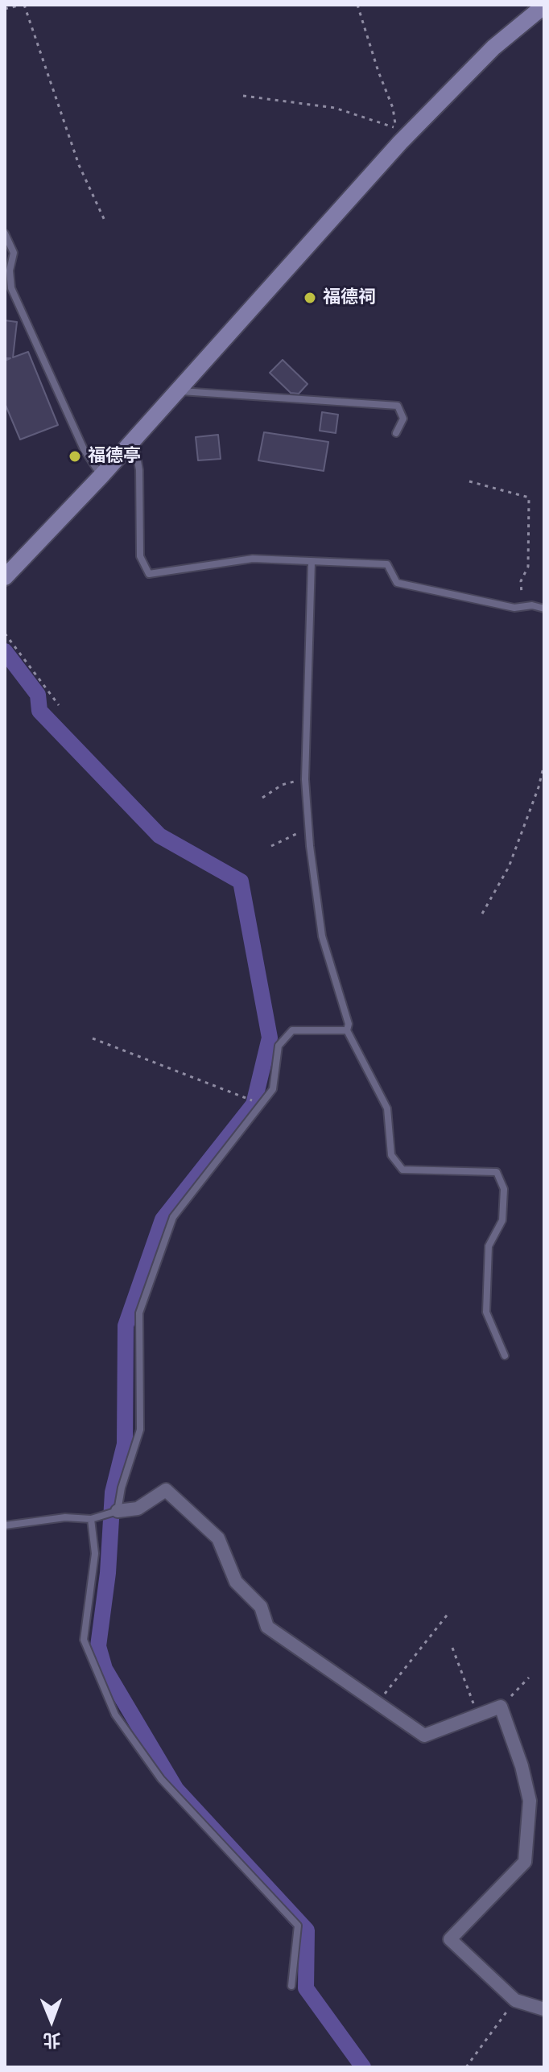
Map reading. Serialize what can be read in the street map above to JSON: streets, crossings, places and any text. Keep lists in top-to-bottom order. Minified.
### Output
{"places":["福德祠","福德亭"],"north":"bottom"}
